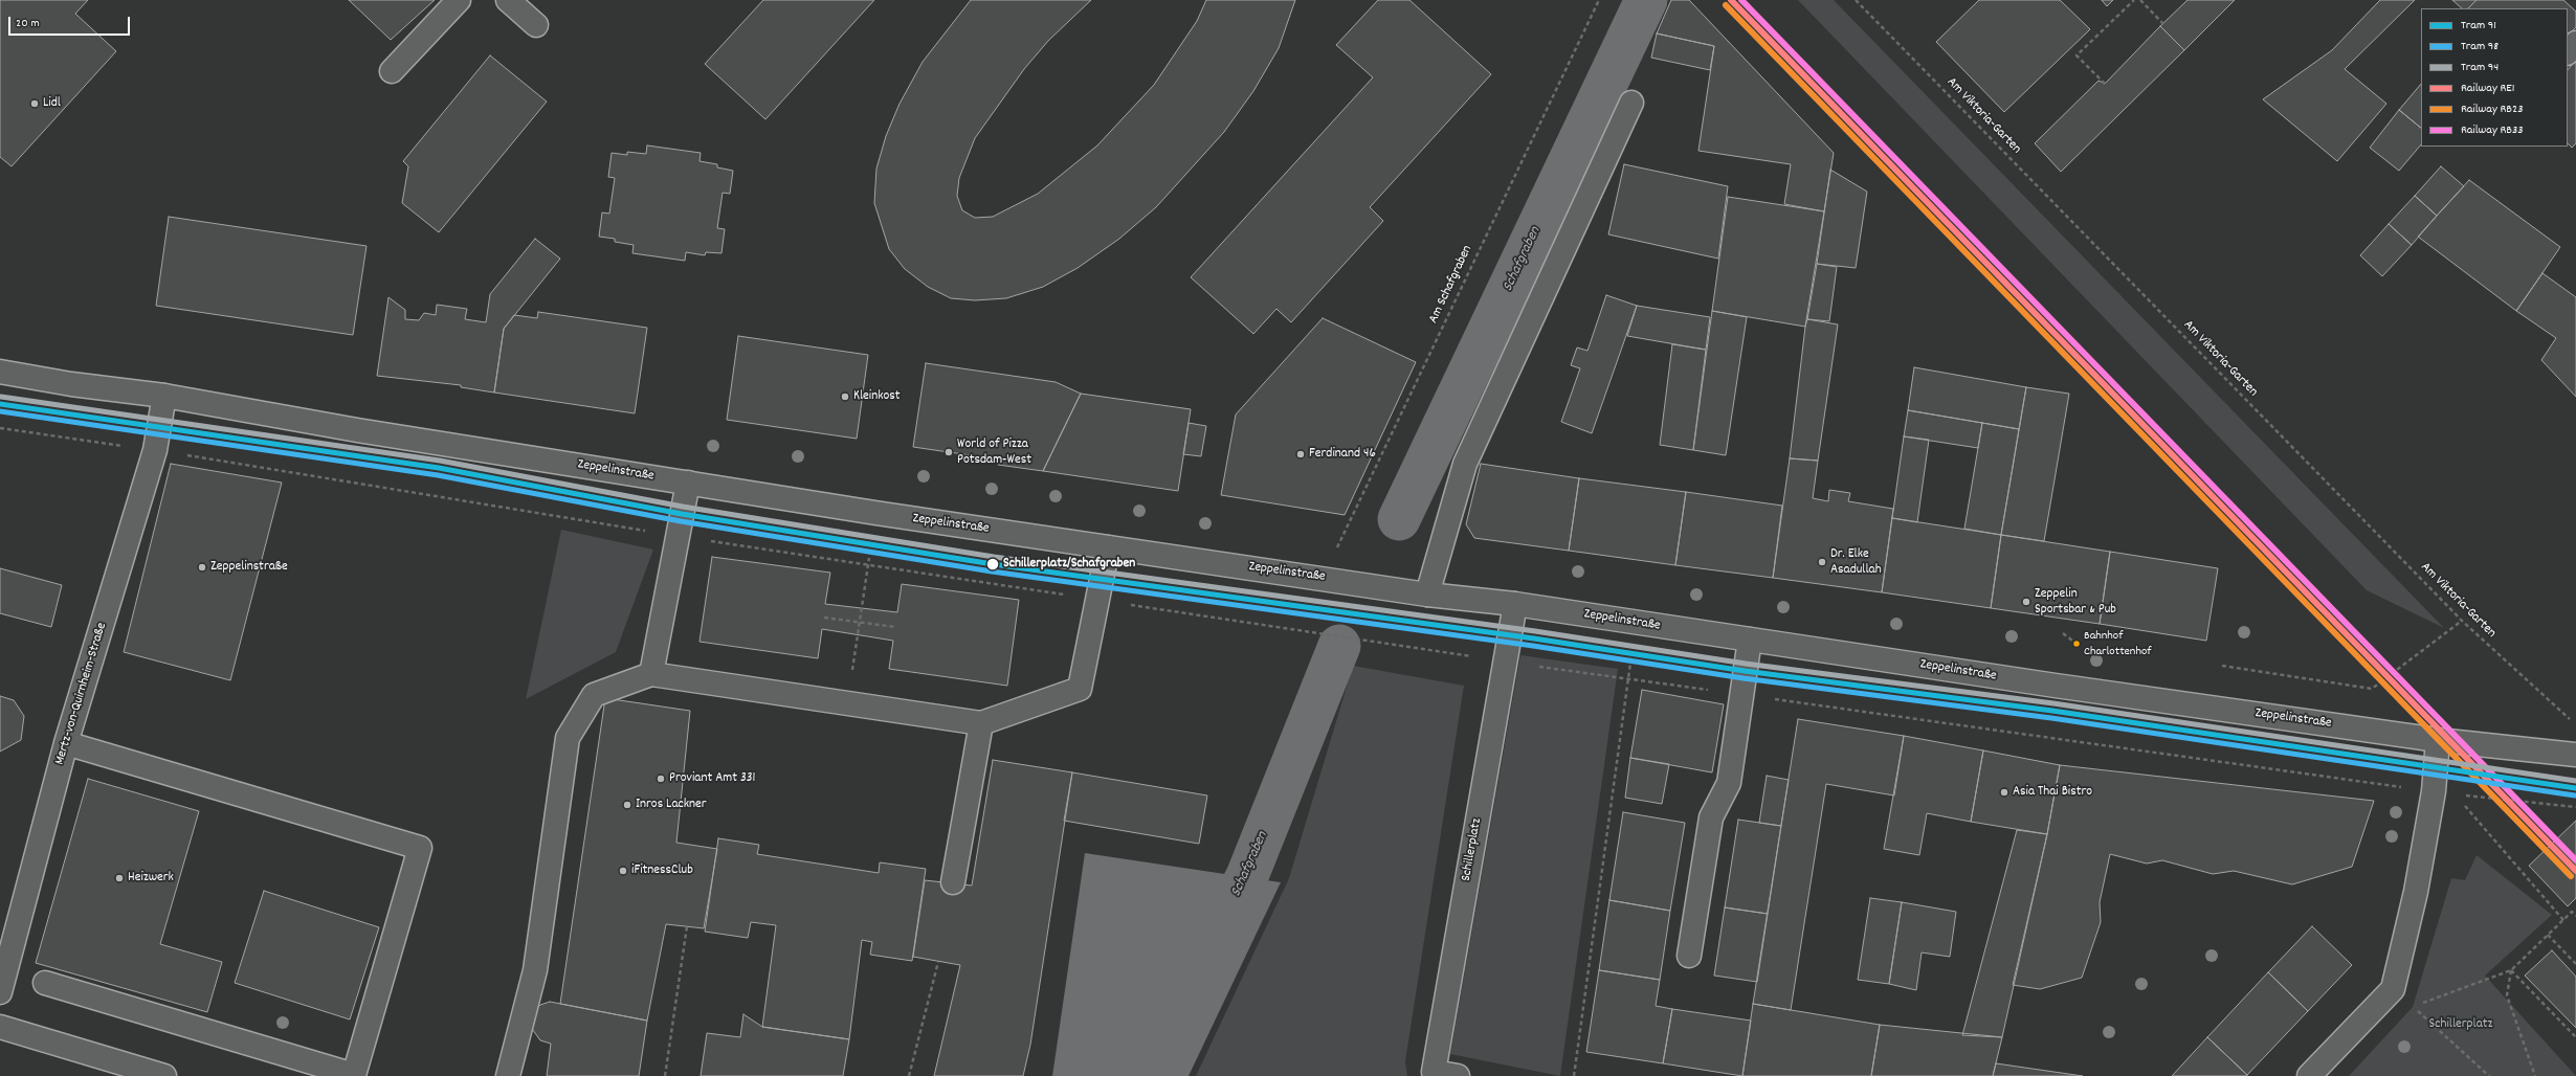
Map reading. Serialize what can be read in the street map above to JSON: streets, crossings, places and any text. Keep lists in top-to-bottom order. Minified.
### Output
{"streets":{"main road":["Zeppelinstraße","Mertz-von-Quirnheim-Straße","Schillerplatz"],"path":["Am Viktoria-Garten","Am Schafgraben"]},"crossings":[["Am Schafgraben","Zeppelinstraße"],["Zeppelinstraße","Mertz-von-Quirnheim-Straße"],["Zeppelinstraße","Schillerplatz"]],"water":["Schafgraben"],"parks":["Schillerplatz"],"places":["Lidl","Kleinkost","World of Pizza Potsdam-West","Ferdinand 46","Dr. Elke Asadullah","Schillerplatz/Schafgraben","Zeppelinstraße","Zeppelin Sportsbar & Pub","Bahnhof Charlottenhof","Proviant Amt 331","Asia Thai Bistro","Inros Lackner","iFitnessClub","Heizwerk"],"lines":["rail line RE1","rail line RB33","rail line RB23","tram line 94","tram line 91","tram line 98"],"legend":["Tram 91","Tram 98","Tram 94","Railway RE1","Railway RB23","Railway RB33"],"scale_bar":"20 m"}
